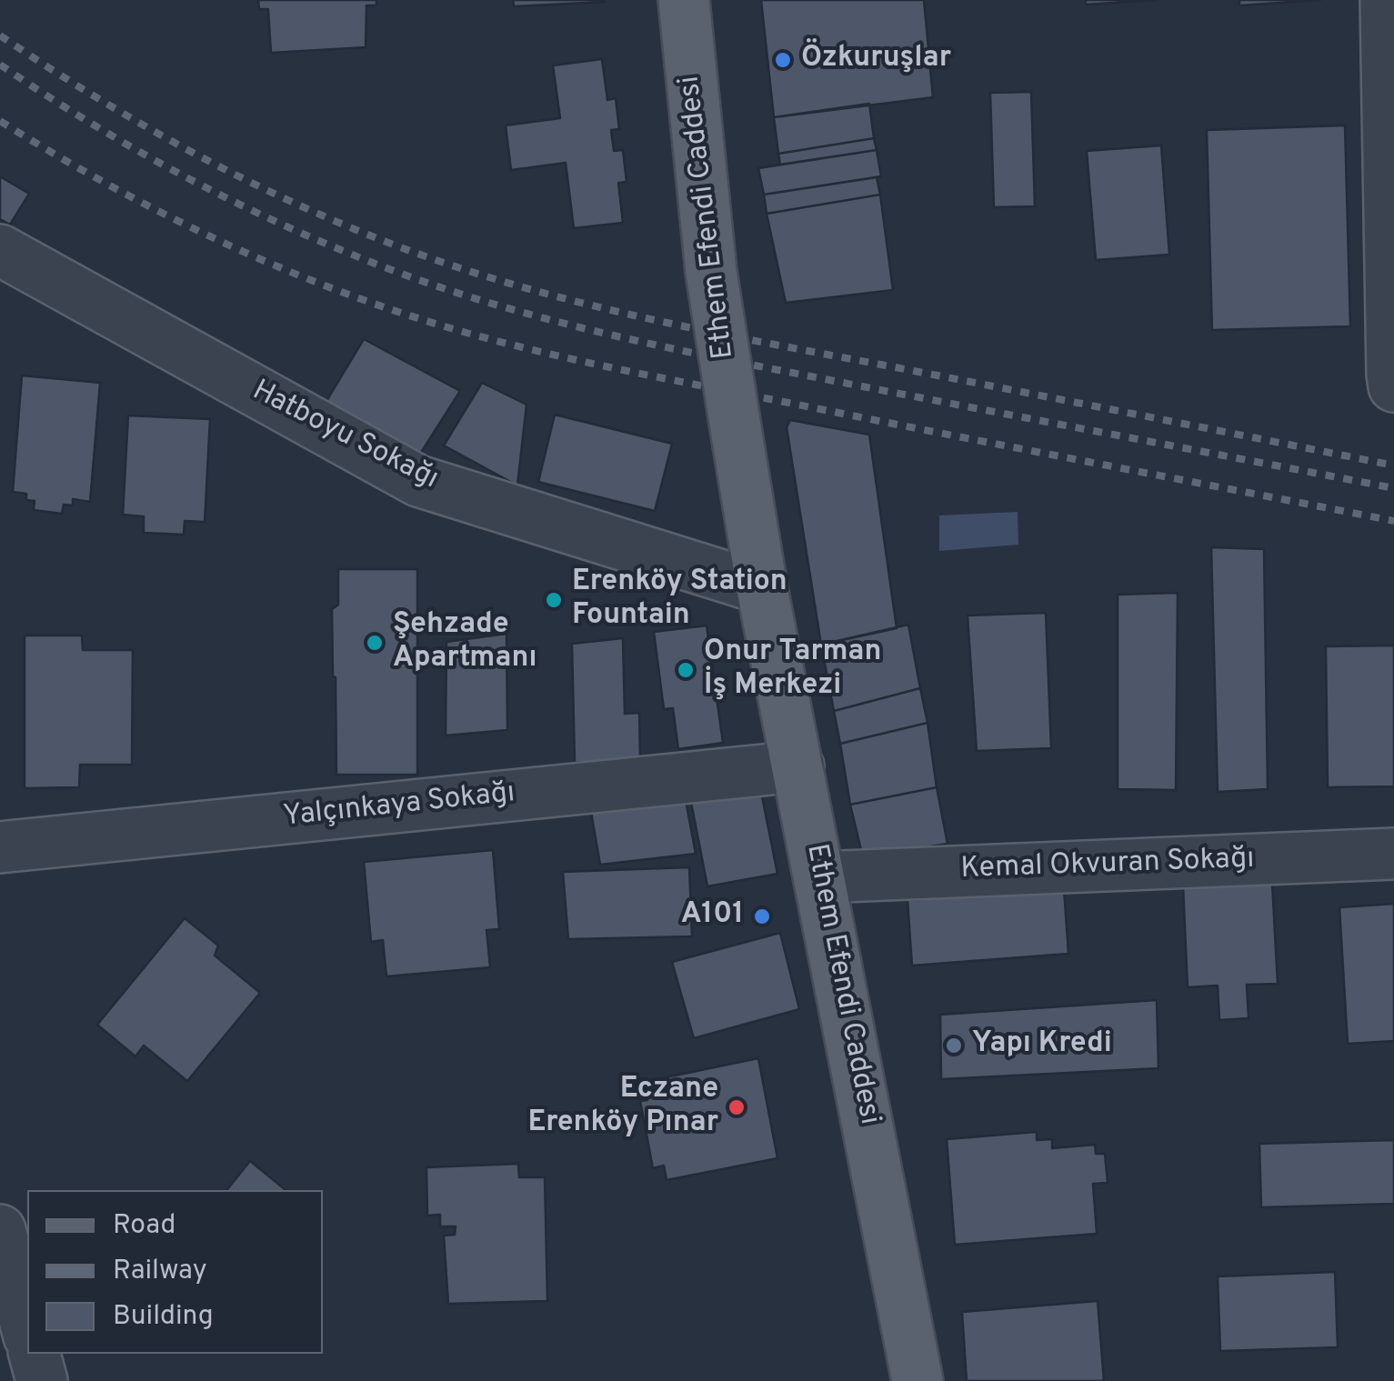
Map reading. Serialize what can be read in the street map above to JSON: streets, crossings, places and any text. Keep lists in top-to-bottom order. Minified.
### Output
{"streets":{"main road":["Ethem Efendi Caddesi"],"street":["Hatboyu Sokağı","Yalçınkaya Sokağı","Kemal Okvuran Sokağı"]},"crossings":[["Ethem Efendi Caddesi","Hatboyu Sokağı"],["Ethem Efendi Caddesi","Yalçınkaya Sokağı"],["Ethem Efendi Caddesi","Kemal Okvuran Sokağı"]],"places":["Özkuruşlar","Erenköy Station Fountain","Şehzade Apartmanı","Onur Tarman İş Merkezi","A101","Yapı Kredi","Eczane Erenköy Pınar"],"legend":["Road","Railway","Building"]}
